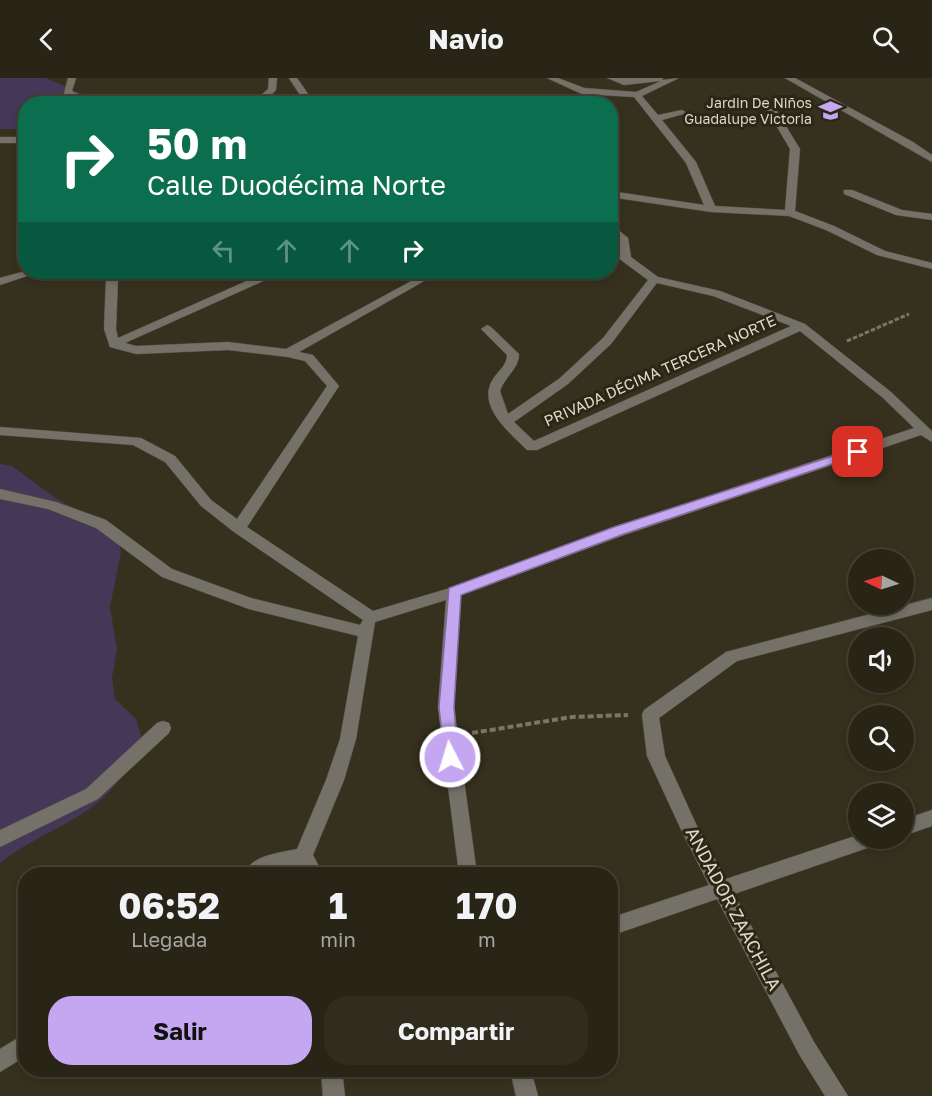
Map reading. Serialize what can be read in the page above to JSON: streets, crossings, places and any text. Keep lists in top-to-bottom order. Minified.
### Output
{"streets":{"street":["PRIVADA DÉCIMA TERCERA NORTE","ANDADOR ZAACHILA"]},"places":{"school or university":["Jardin De Niños Guadalupe Victoria"]},"north":"left","page":{"header":"Navio","turn":["50 m","Calle Duodécima Norte"],"eta":["06:52","Llegada","1","min","170","m"],"buttons":["Salir","Compartir"]}}
